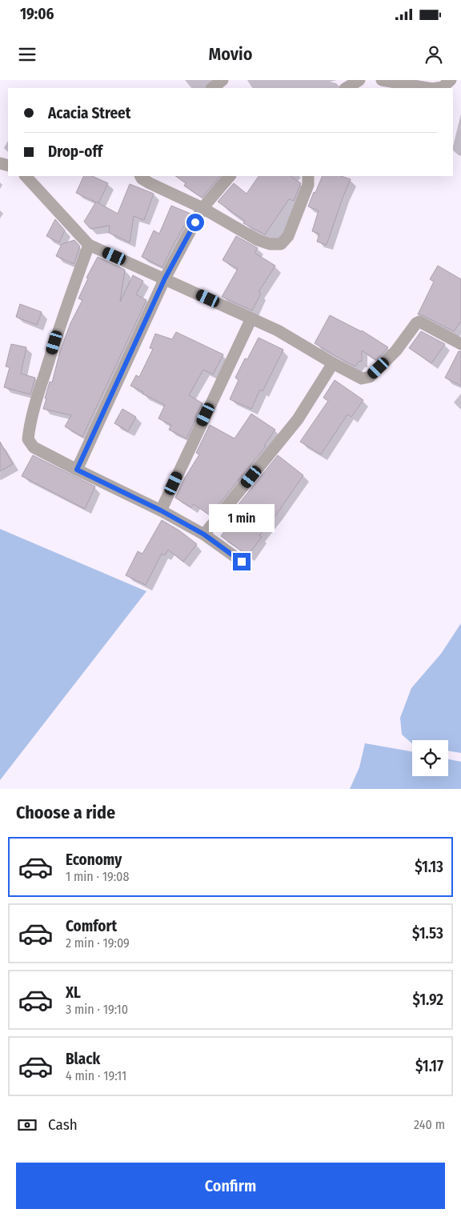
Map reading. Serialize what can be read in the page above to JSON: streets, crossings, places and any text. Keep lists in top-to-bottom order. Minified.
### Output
{"page":{"status":"19:06","header":"Movio","banner":["Acacia Street","Drop-off"],"bubble":"1 min","heading":"Choose a ride","list":[{"name":"Economy","note":"1 min · 19:08","value":"$1.13"},{"name":"Comfort","note":"2 min · 19:09","value":"$1.53"},{"name":"XL","note":"3 min · 19:10","value":"$1.92"},{"name":"Black","note":"4 min · 19:11","value":"$1.17"}],"pay":["Cash","240 m"],"buttons":"Confirm"}}
